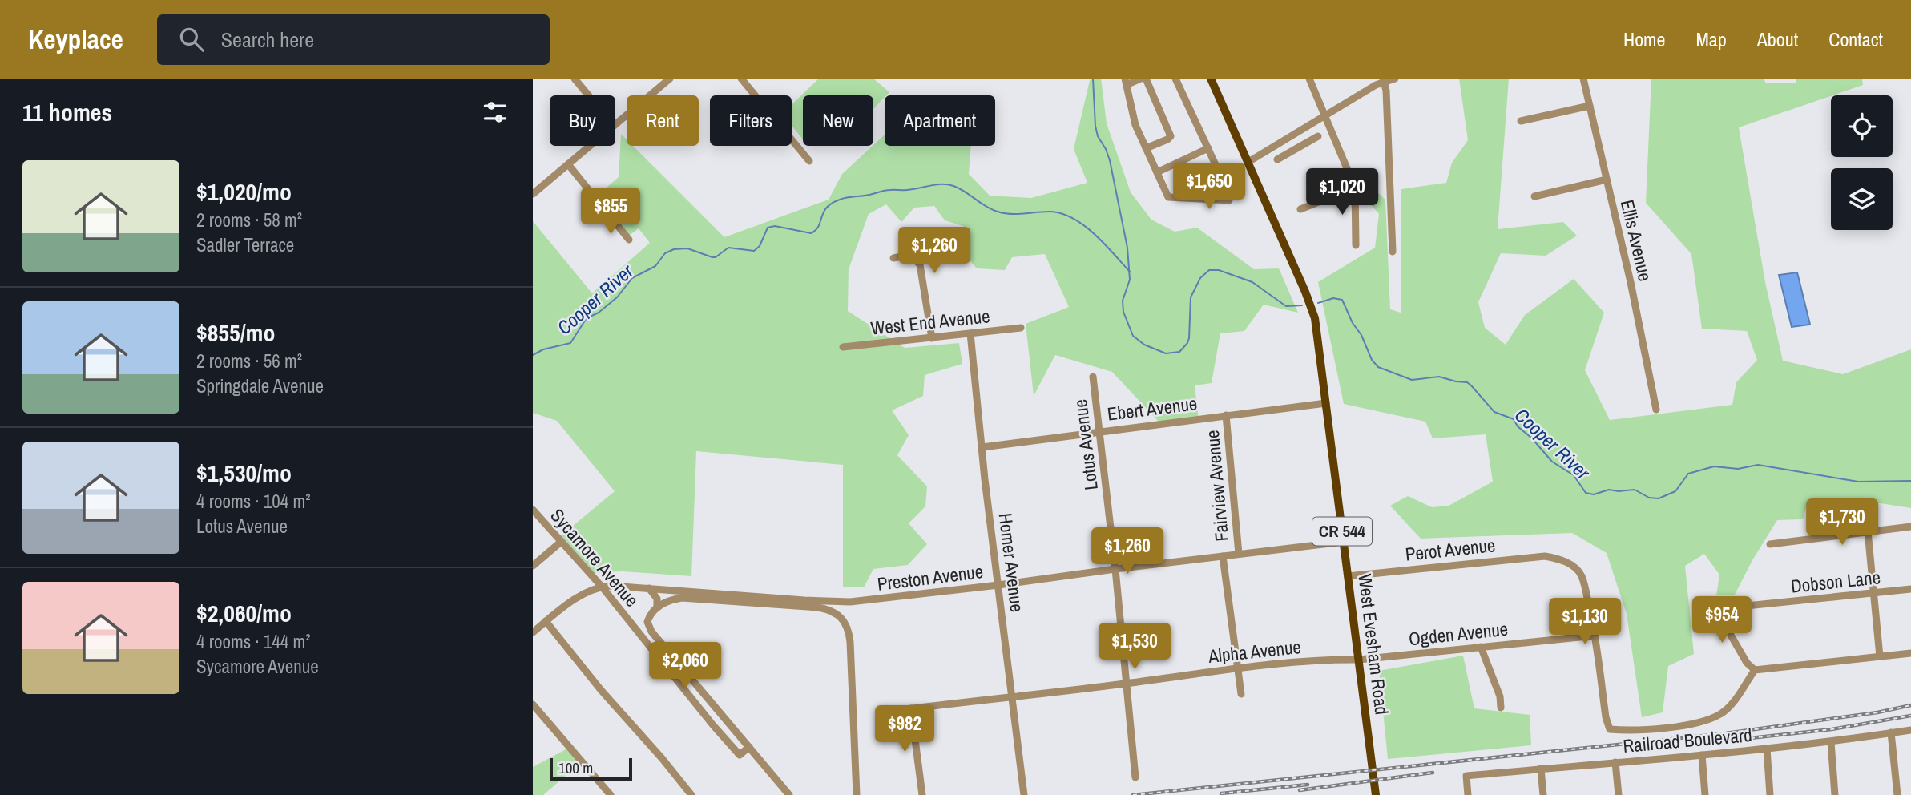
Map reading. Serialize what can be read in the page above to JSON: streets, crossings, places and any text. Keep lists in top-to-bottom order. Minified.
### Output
{"streets":{"main road":["CR 544","West Evesham Road"],"street":["Ellis Avenue","West End Avenue","Ebert Avenue","Lotus Avenue","Fairview Avenue","Perot Avenue","Sycamore Avenue","Homer Avenue","Preston Avenue","Dobson Lane","Ogden Avenue","Alpha Avenue","Railroad Boulevard"]},"crossings":[["West End Avenue","Homer Avenue"],["Ebert Avenue","Lotus Avenue"],["Ebert Avenue","Fairview Avenue"],["Ebert Avenue","Homer Avenue"],["Ebert Avenue","West Evesham Road"],["Lotus Avenue","Preston Avenue"],["Lotus Avenue","Alpha Avenue"],["Fairview Avenue","Preston Avenue"],["Fairview Avenue","Alpha Avenue"],["CR 544","West Evesham Road"],["Perot Avenue","Ogden Avenue"],["Perot Avenue","West Evesham Road"],["Sycamore Avenue","Preston Avenue"],["Homer Avenue","Preston Avenue"],["Homer Avenue","Alpha Avenue"],["Preston Avenue","West Evesham Road"],["Ogden Avenue","West Evesham Road"],["Ogden Avenue","Alpha Avenue"],["West Evesham Road","Alpha Avenue"]],"water":["Cooper River"],"scale_bar":"100 m","page":{"header":"Keyplace","search":"Search here","nav":["Home","Map","About","Contact"],"heading":"11 homes","chip":["Buy","Rent","Filters","New","Apartment"],"list":[{"name":"$1,020/mo","note":"2 rooms · 58 m² · Sadler Terrace"},{"name":"$855/mo","note":"2 rooms · 56 m² · Springdale Avenue"},{"name":"$1,530/mo","note":"4 rooms · 104 m² · Lotus Avenue"},{"name":"$2,060/mo","note":"4 rooms · 144 m² · Sycamore Avenue"}],"price":["$1,650","$1,020","$855","$1,260","$1,730","$1,260","$954","$1,130","$1,530","$2,060","$982"],"scale":"100 m"}}
